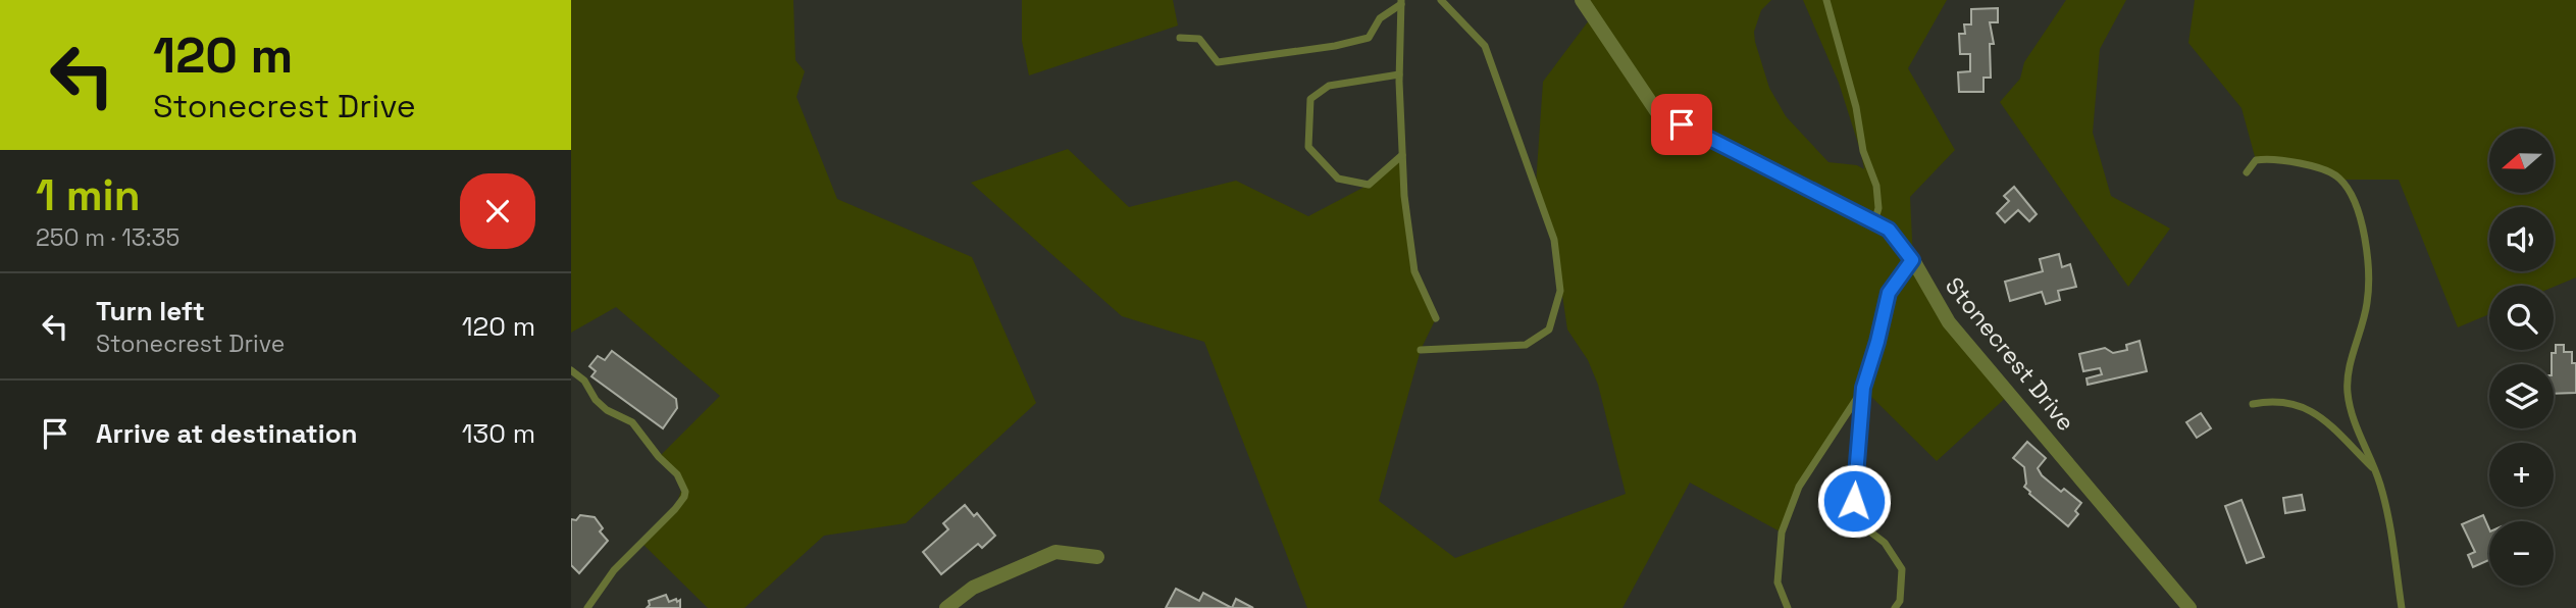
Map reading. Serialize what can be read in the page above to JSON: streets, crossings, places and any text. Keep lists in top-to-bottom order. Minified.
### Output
{"streets":{"street":["Stonecrest Drive"]},"north":"left","page":{"turn":["120 m","Stonecrest Drive"],"map_buttons":["+","−"],"heading":["1 min","250 m · 13:35"],"list":[{"name":"Turn left","note":"Stonecrest Drive","value":"120 m"},{"name":"Arrive at destination","value":"130 m"}]}}
